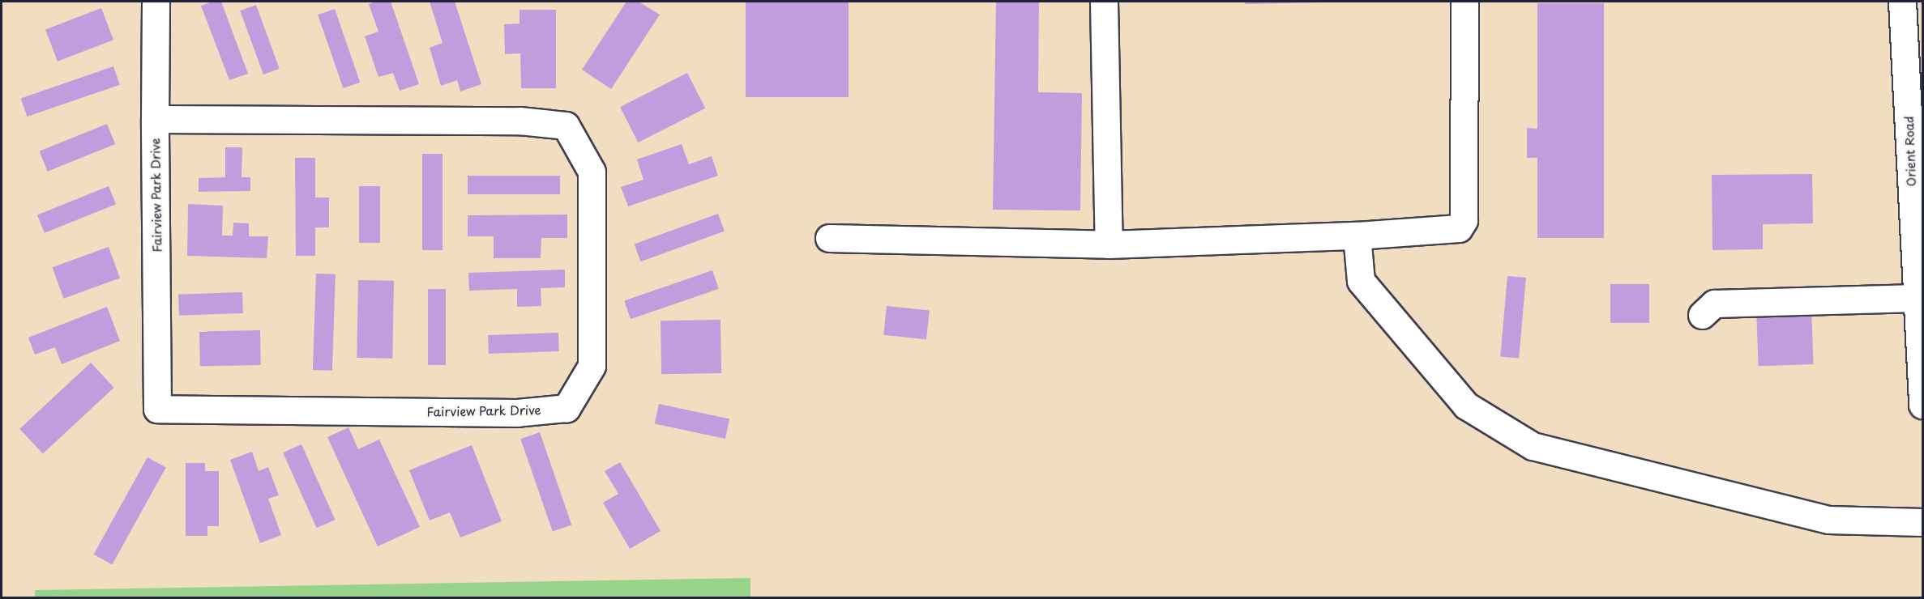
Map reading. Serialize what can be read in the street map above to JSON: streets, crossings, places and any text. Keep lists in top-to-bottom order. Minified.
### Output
{"streets":{"street":["Orient Road","Fairview Park Drive"]}}
